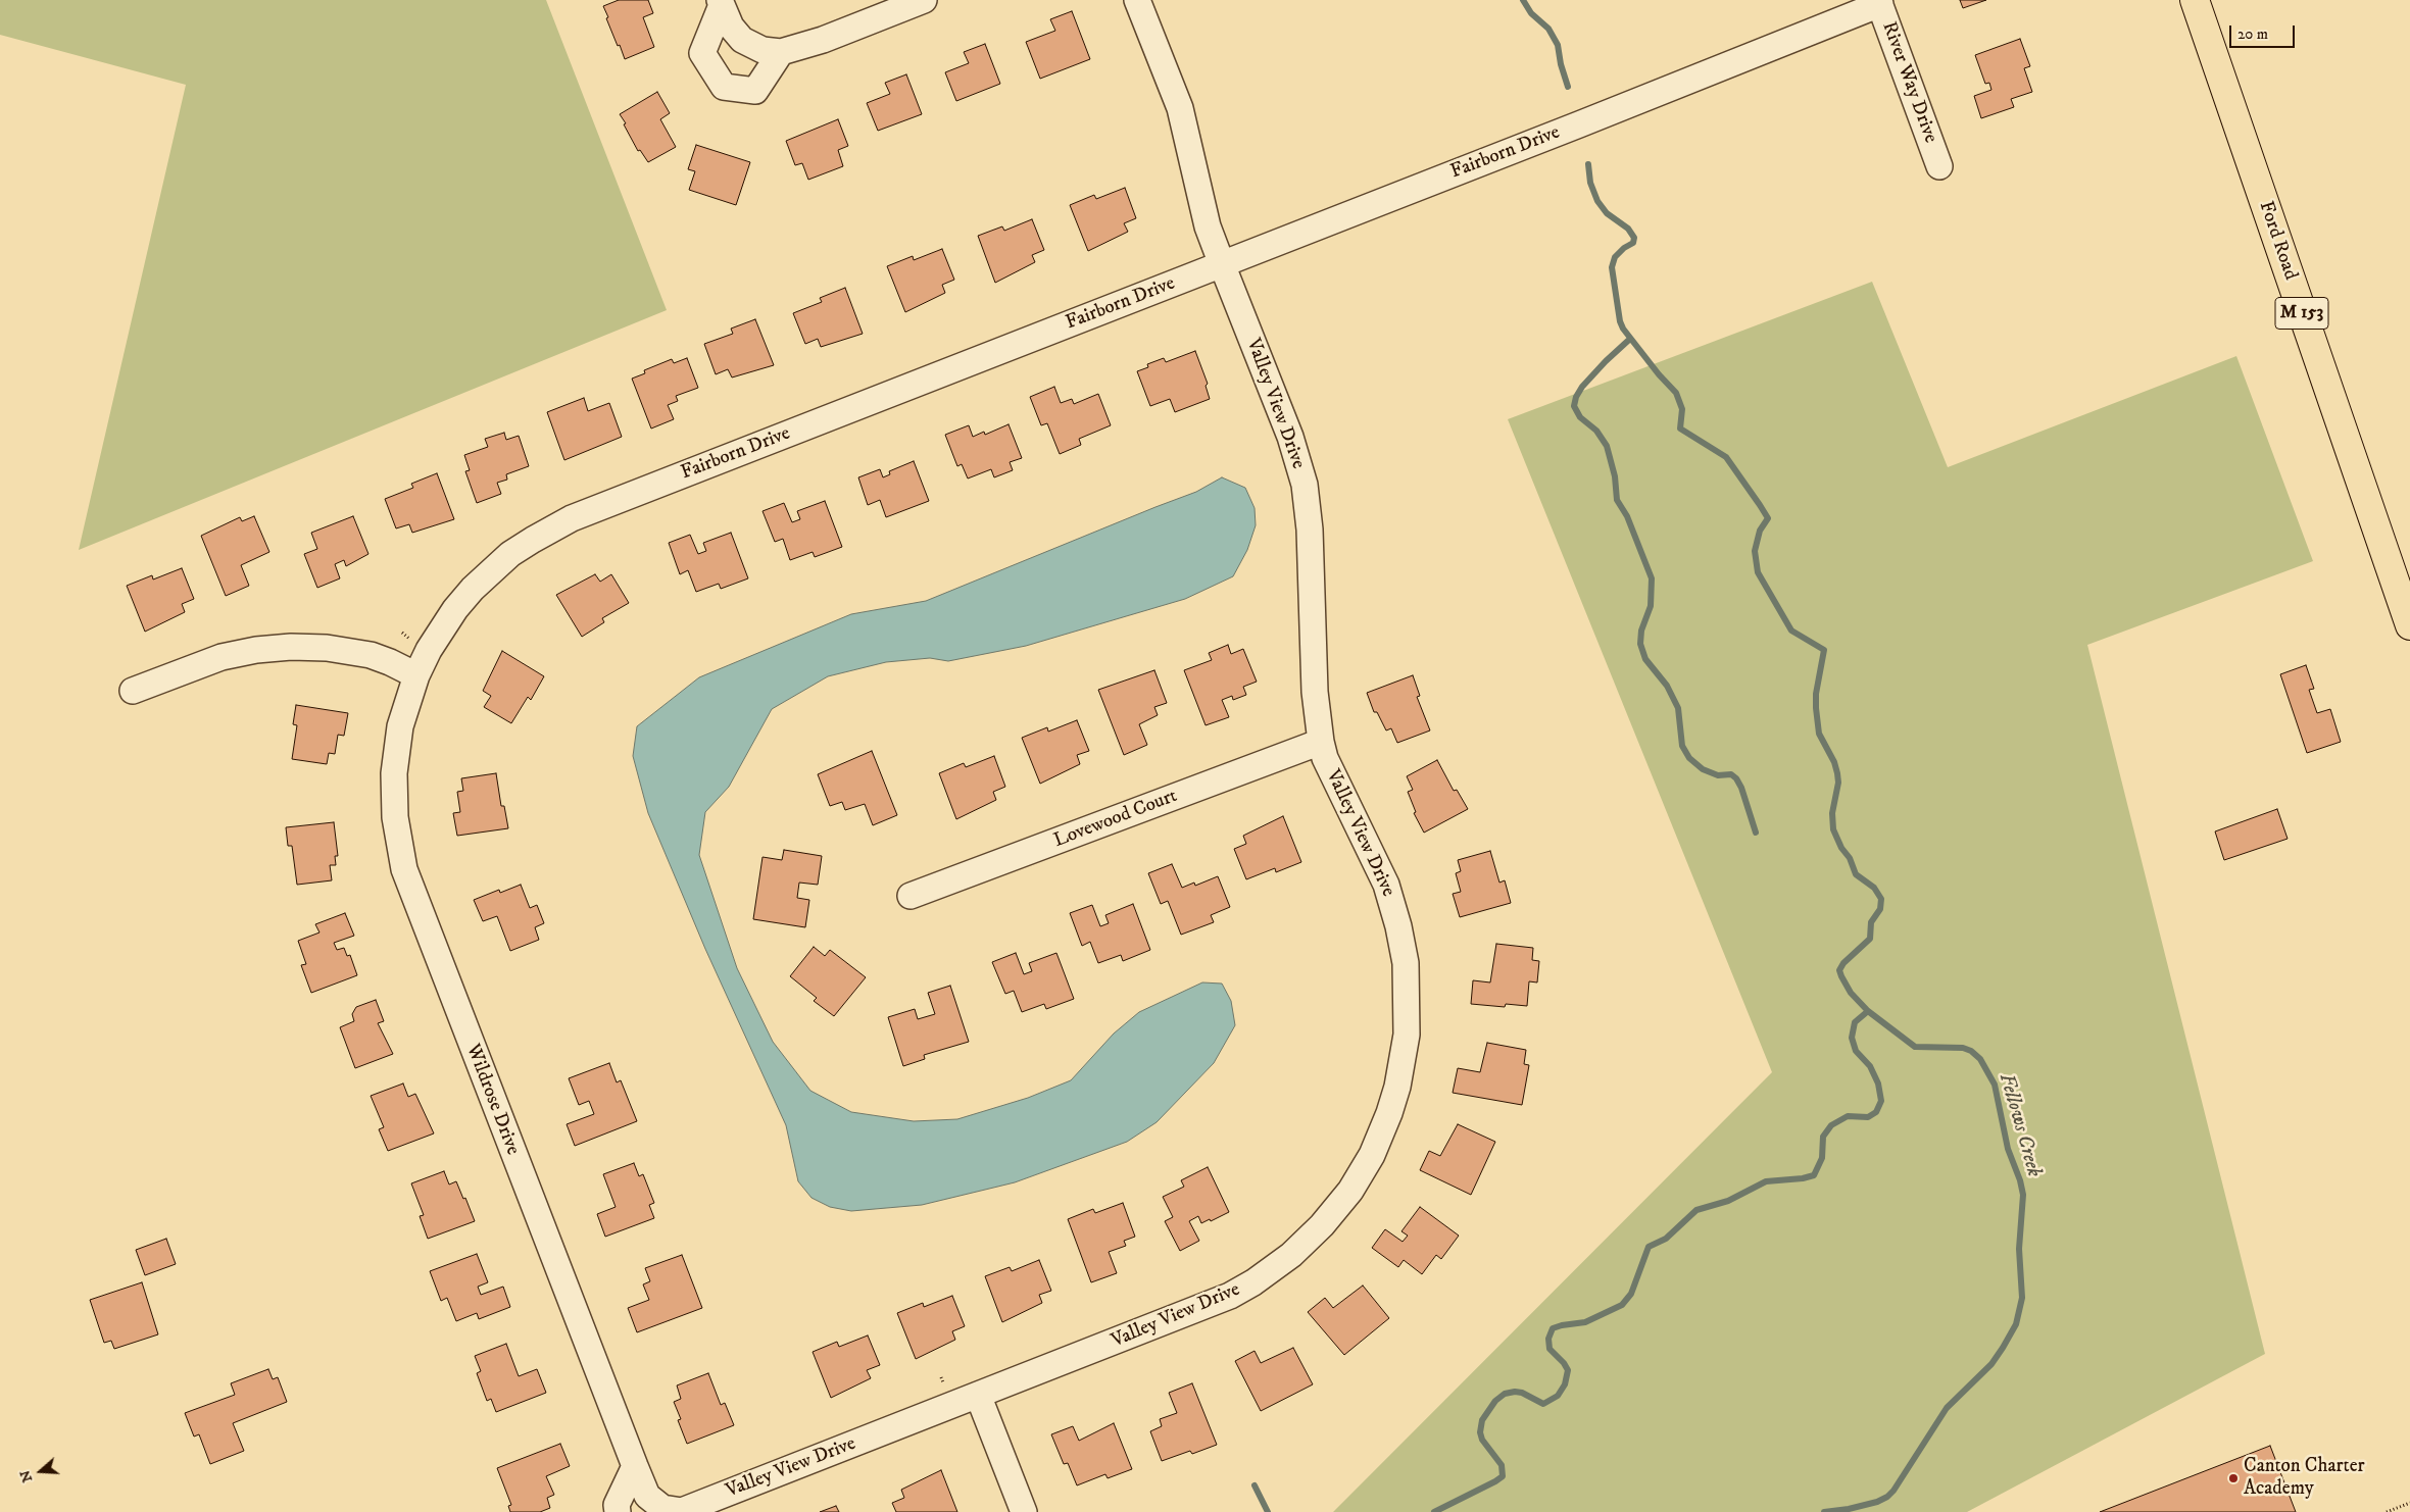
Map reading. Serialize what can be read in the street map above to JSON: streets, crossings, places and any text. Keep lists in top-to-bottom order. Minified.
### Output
{"streets":{"main road":["Ford Road","M 153"],"street":["River Way Drive","Fairborn Drive","Valley View Drive","Lovewood Court","Wildrose Drive"]},"crossings":[["River Way Drive","Fairborn Drive"],["Fairborn Drive","Valley View Drive"],["Fairborn Drive","Wildrose Drive"],["Valley View Drive","Lovewood Court"],["Valley View Drive","Wildrose Drive"]],"water":["Fellows Creek"],"places":["Canton Charter Academy"],"scale_bar":"20 m","north":"left"}
